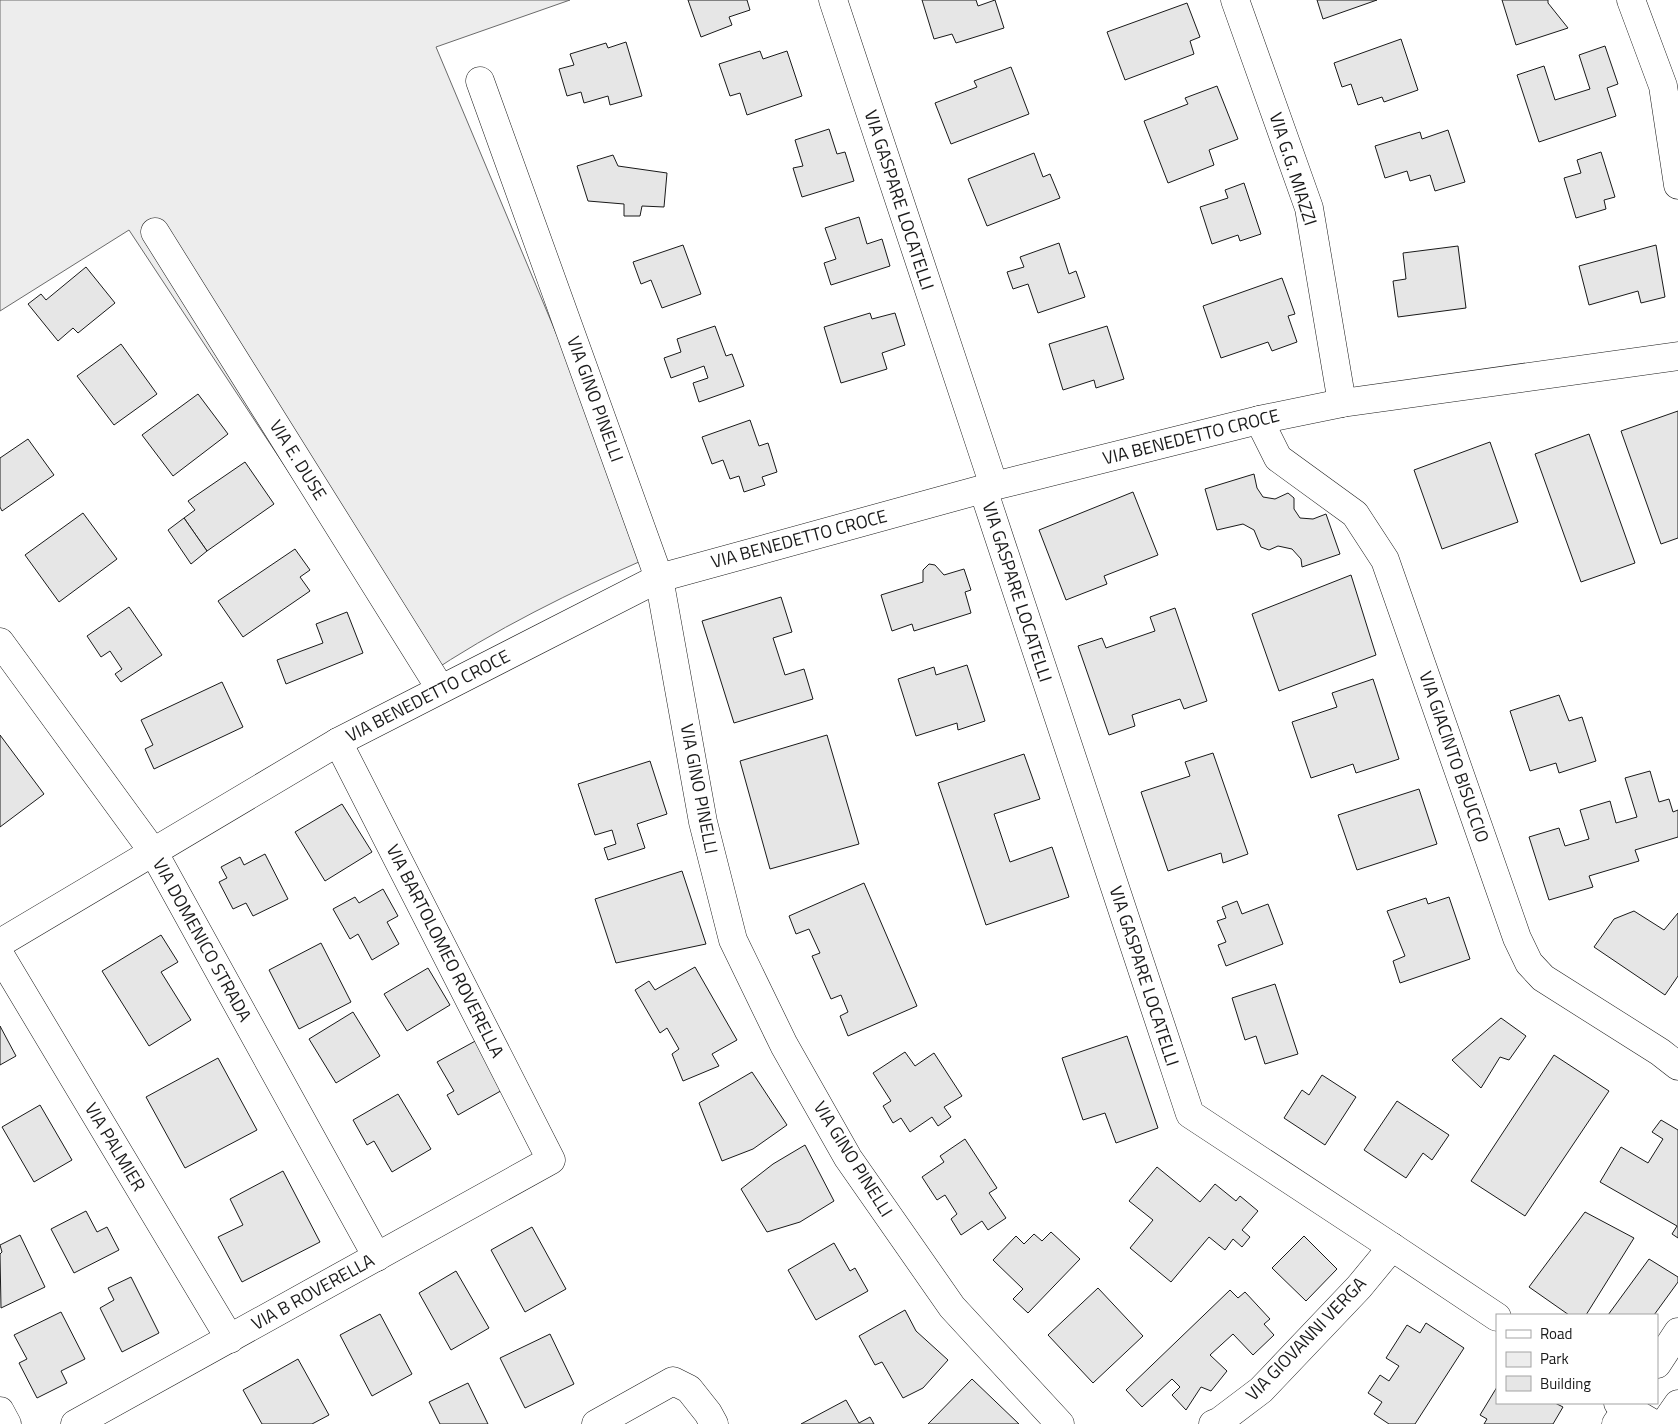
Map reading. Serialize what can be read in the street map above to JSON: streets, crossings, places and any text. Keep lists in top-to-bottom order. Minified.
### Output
{"streets":{"street":["VIA G.G. MIAZZI","VIA GASPARE LOCATELLI","VIA GINO PINELLI","VIA BENEDETTO CROCE","VIA E. DUSE","VIA GIACINTO BISUCCIO","VIA DOMENICO STRADA","VIA BARTOLOMEO ROVERELLA","VIA PALMIER","VIA B ROVERELLA","VIA GIOVANNI VERGA"]},"crossings":[["VIA G.G. MIAZZI","VIA BENEDETTO CROCE"],["VIA GASPARE LOCATELLI","VIA BENEDETTO CROCE"],["VIA GASPARE LOCATELLI","VIA GIOVANNI VERGA"],["VIA GINO PINELLI","VIA BENEDETTO CROCE"],["VIA BENEDETTO CROCE","VIA E. DUSE"],["VIA BENEDETTO CROCE","VIA GIACINTO BISUCCIO"],["VIA BENEDETTO CROCE","VIA DOMENICO STRADA"],["VIA BENEDETTO CROCE","VIA BARTOLOMEO ROVERELLA"],["VIA DOMENICO STRADA","VIA B ROVERELLA"],["VIA BARTOLOMEO ROVERELLA","VIA B ROVERELLA"],["VIA PALMIER","VIA B ROVERELLA"]],"legend":["Road","Park","Building"]}
